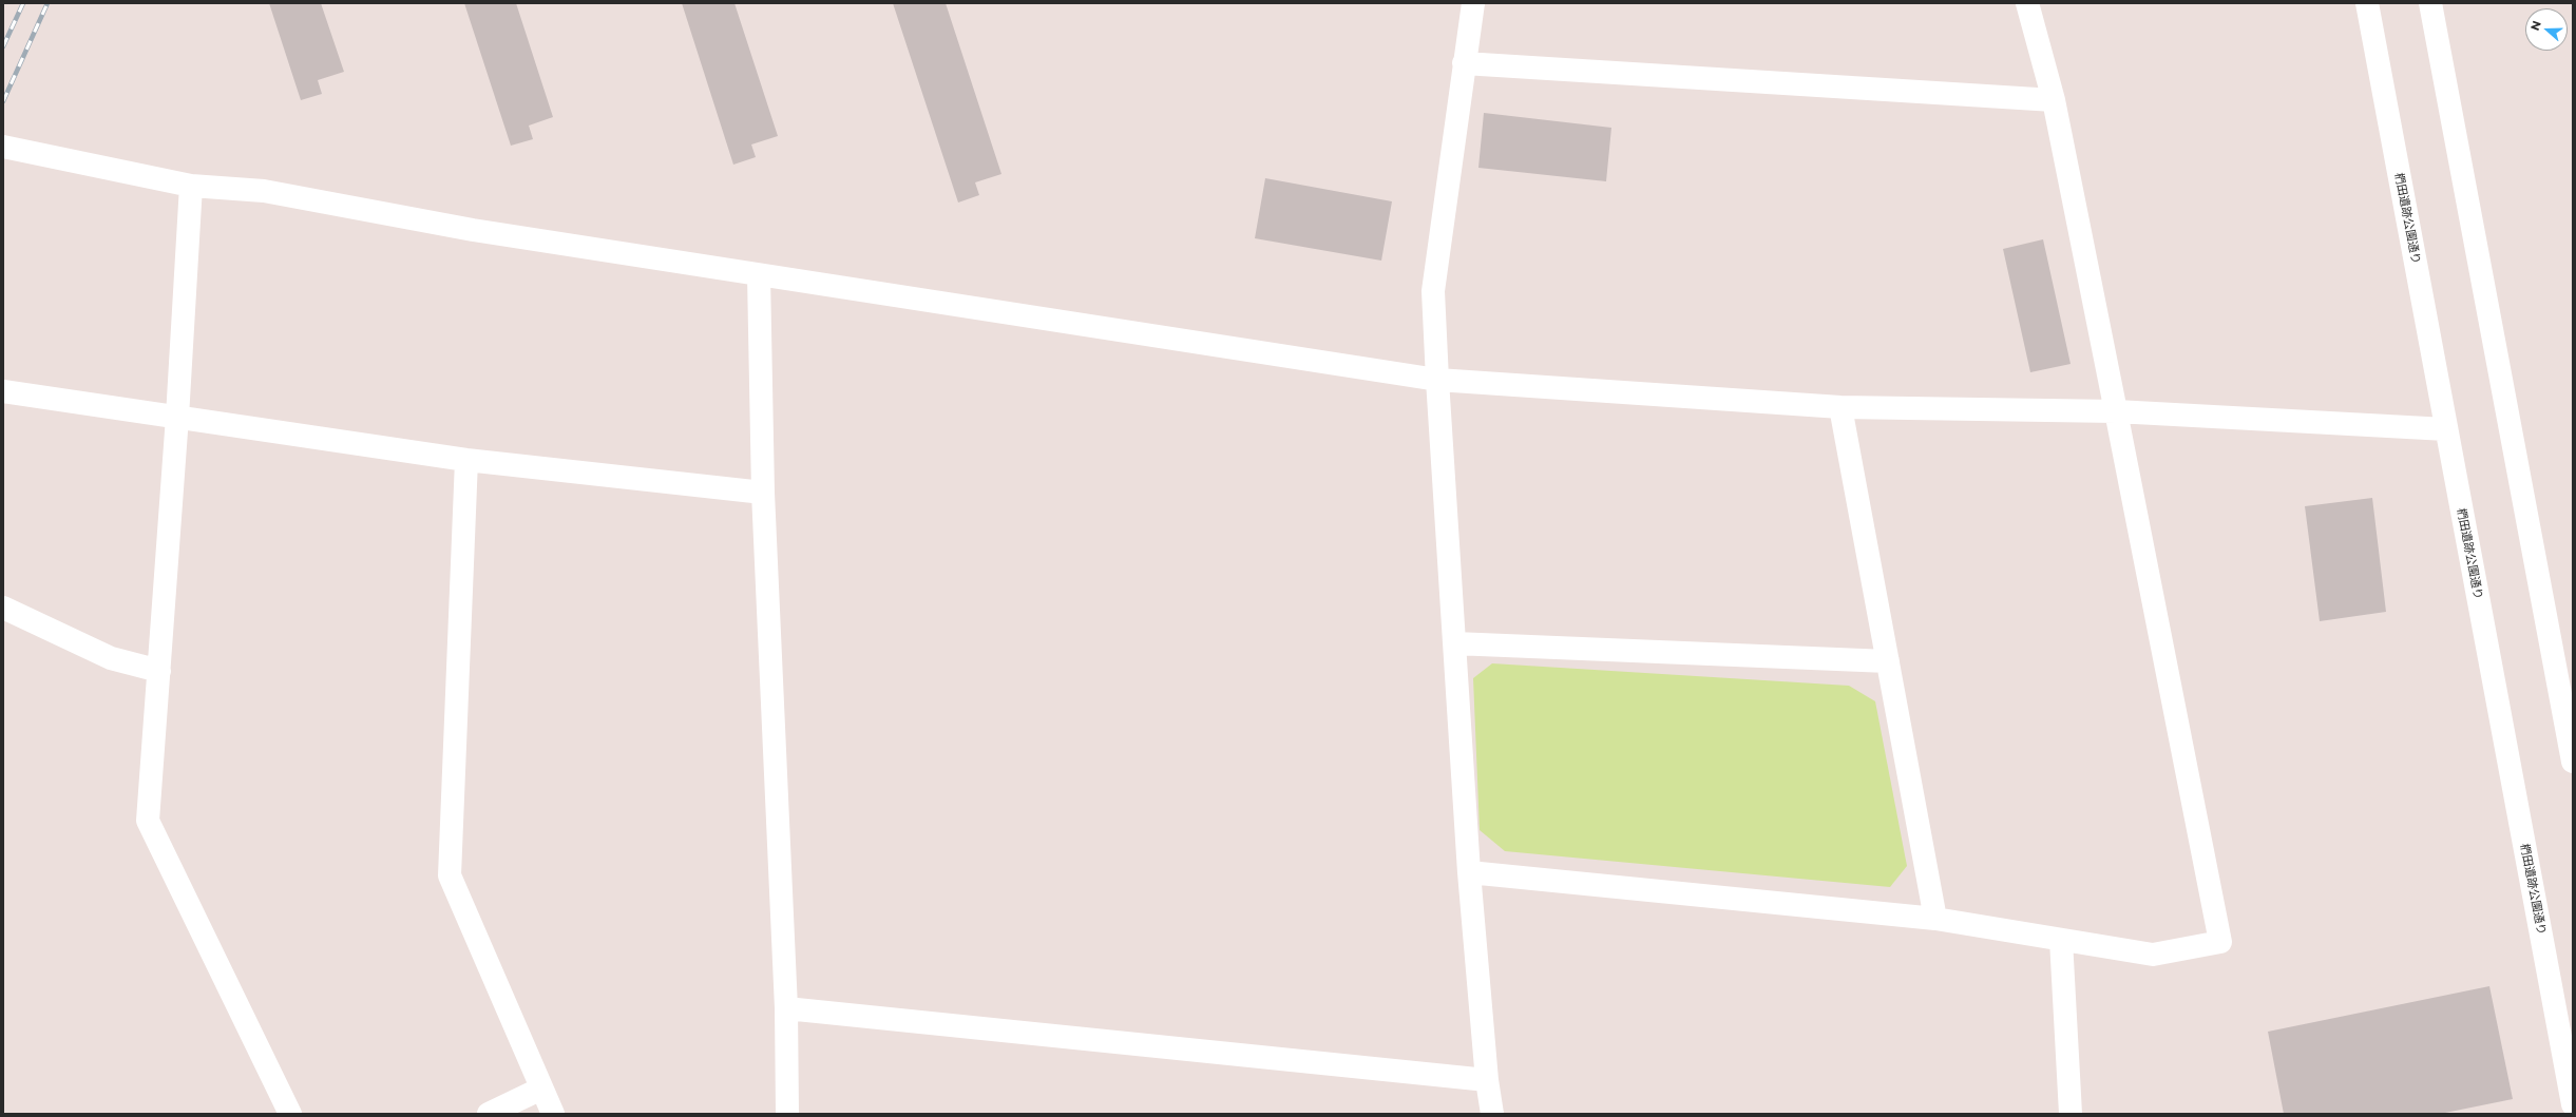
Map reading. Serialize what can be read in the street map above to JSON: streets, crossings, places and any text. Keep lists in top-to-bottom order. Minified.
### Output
{"streets":{"street":["椚田遺跡公園通り"]},"north":"left"}
